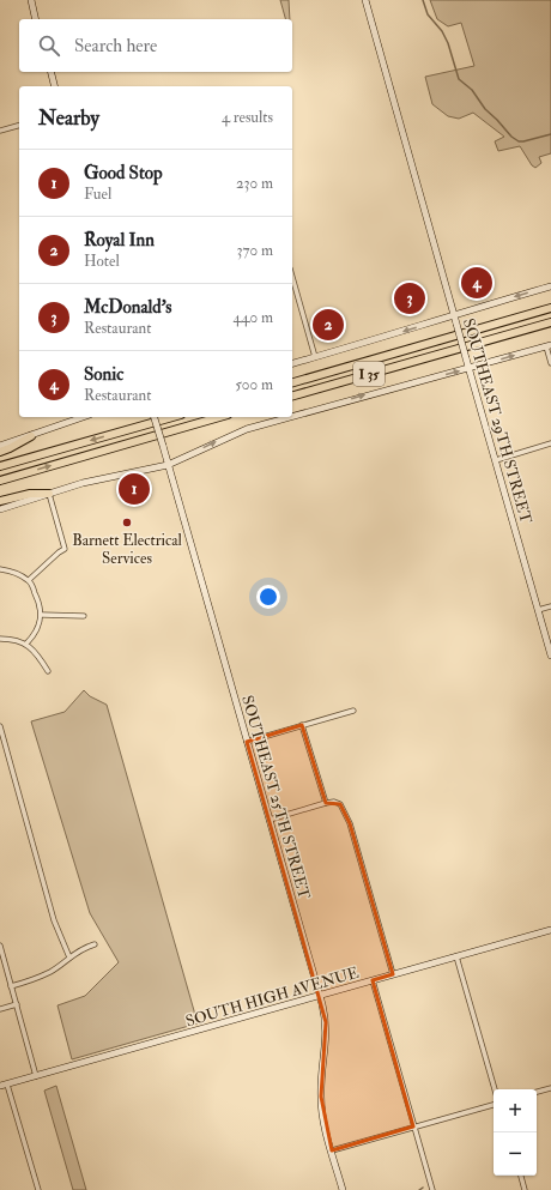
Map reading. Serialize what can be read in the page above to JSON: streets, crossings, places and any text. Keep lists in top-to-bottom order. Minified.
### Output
{"streets":{"highway":["I 35"],"main road":["SOUTHEAST 29TH STREET","SOUTHEAST 25TH STREET","SOUTH HIGH AVENUE"]},"crossings":[["SOUTHEAST 25TH STREET","SOUTH HIGH AVENUE"]],"places":["Barnett Electrical Services"],"page":{"search":"Search here","heading":["Nearby","4 results"],"list":[{"mark":"1","name":"Good Stop","note":"Fuel","value":"230 m"},{"mark":"2","name":"Royal Inn","note":"Hotel","value":"370 m"},{"mark":"3","name":"McDonald's","note":"Restaurant","value":"440 m"},{"mark":"4","name":"Sonic","note":"Restaurant","value":"500 m"}],"pins":["4","3","2","1"],"map_buttons":["+","−"]}}
